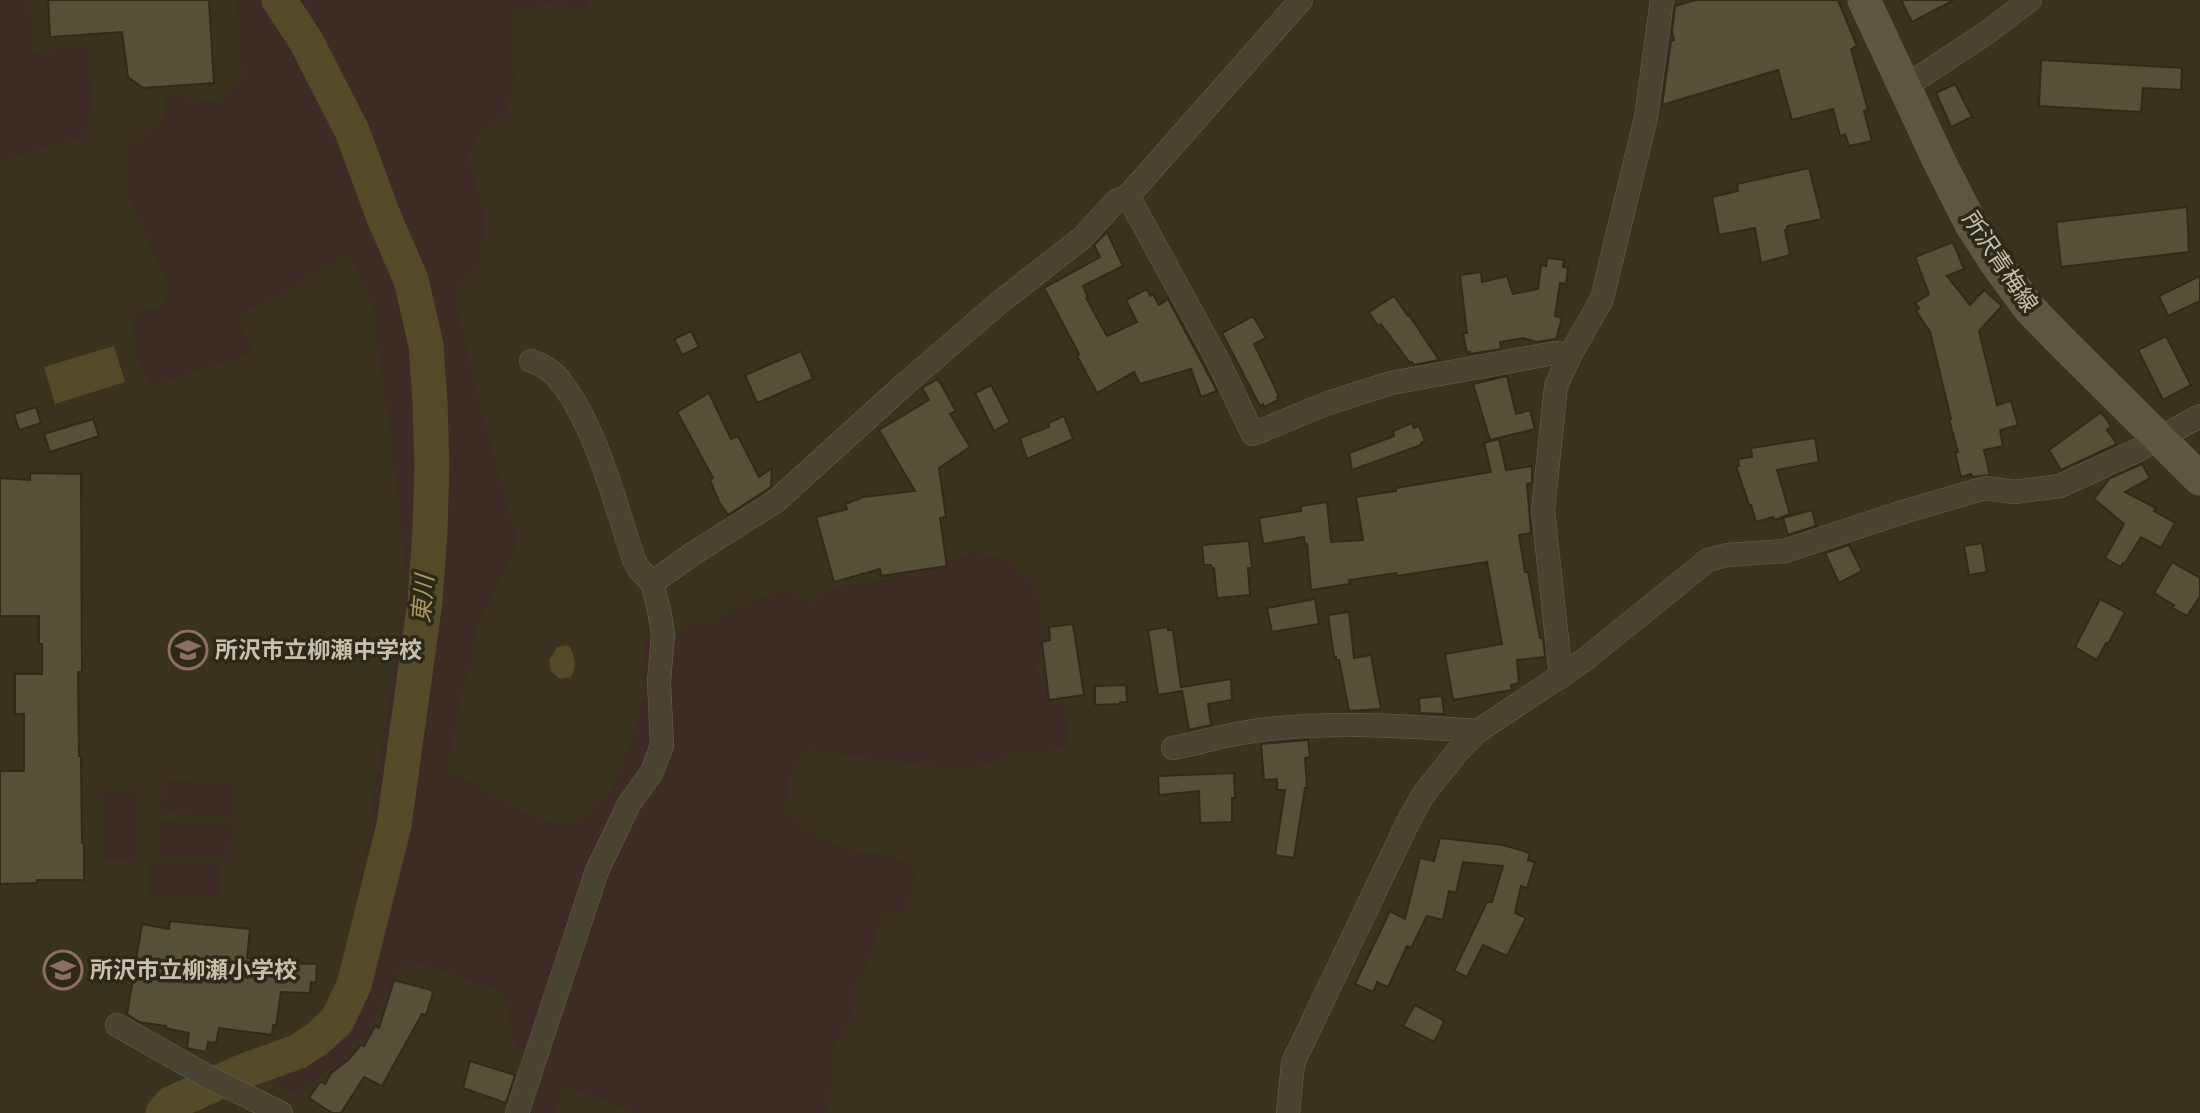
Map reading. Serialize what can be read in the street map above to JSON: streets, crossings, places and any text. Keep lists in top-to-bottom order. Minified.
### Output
{"streets":{"main road":["所沢青梅線"]},"water":["東川"],"places":{"school or university":["所沢市立柳瀬中学校","所沢市立柳瀬小学校"]}}
